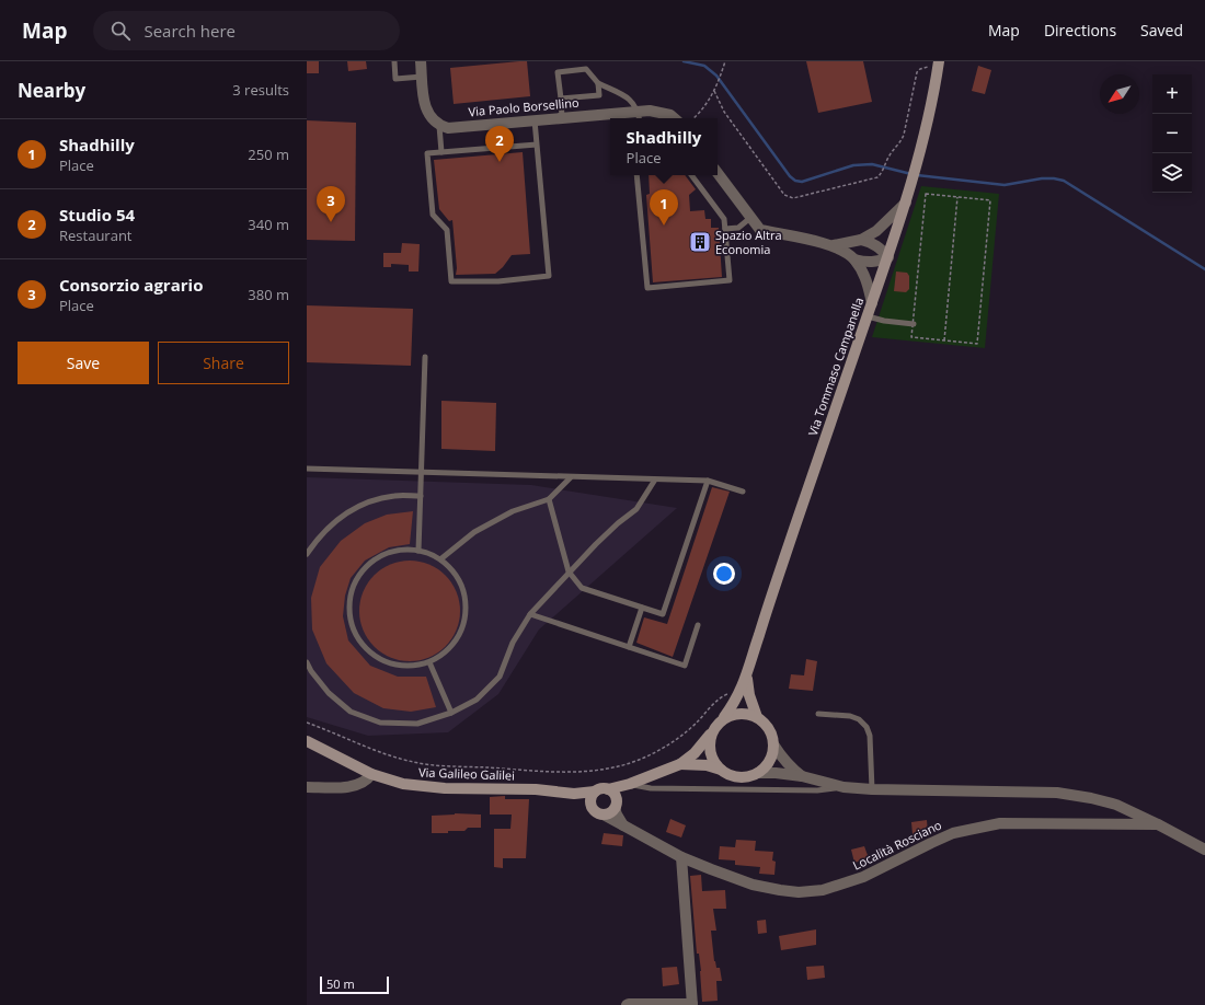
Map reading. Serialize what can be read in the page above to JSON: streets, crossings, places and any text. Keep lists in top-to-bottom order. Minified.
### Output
{"streets":{"main road":["Via Tommaso Campanella","Via Galileo Galilei"],"street":["Via Paolo Borsellino","Località Rosciano"]},"crossings":[["Via Tommaso Campanella","Località Rosciano"]],"places":{"building":["Spazio Altra Economia"]},"scale_bar":"50 m","north":"bottom left","page":{"header":"Map","search":"Search here","nav":["Map","Directions","Saved"],"heading":["Nearby","3 results"],"map_buttons":["+","−"],"list":[{"mark":"1","name":"Shadhilly","note":"Place","value":"250 m"},{"mark":"2","name":"Studio 54","note":"Restaurant","value":"340 m"},{"mark":"3","name":"Consorzio agrario","note":"Place","value":"380 m"}],"popup":["Shadhilly","Place"],"pins":["2","3","1"],"buttons":["Save","Share"],"scale":"50 m"}}
